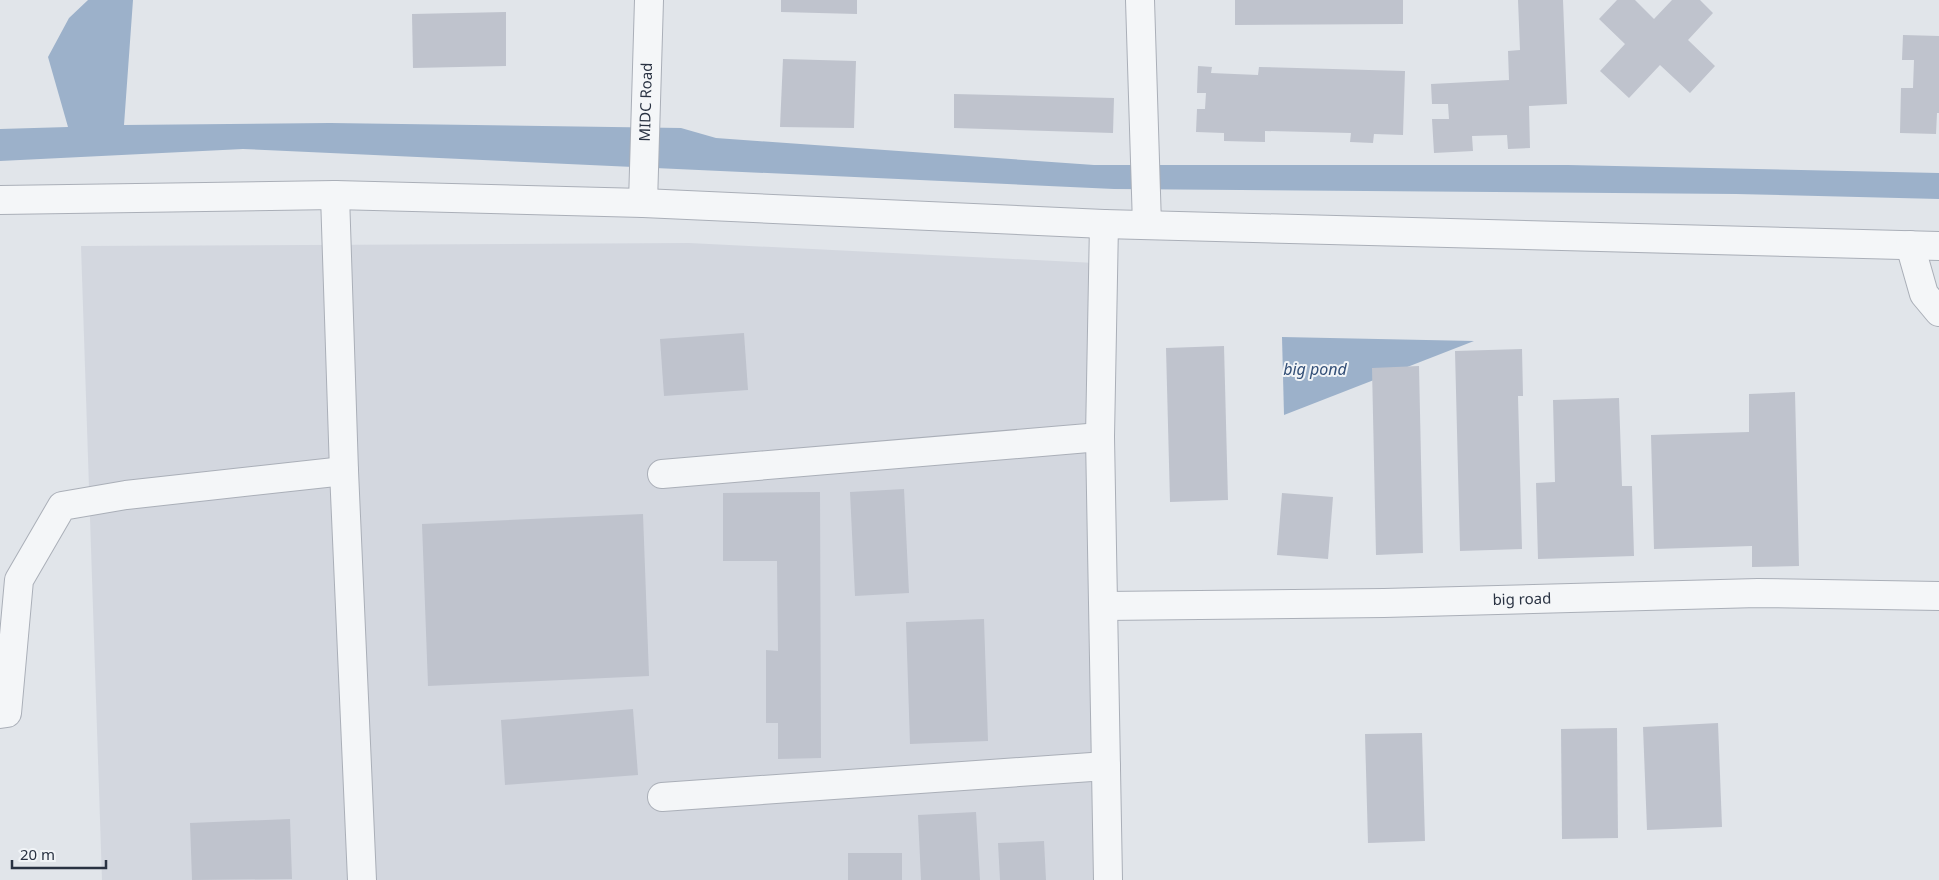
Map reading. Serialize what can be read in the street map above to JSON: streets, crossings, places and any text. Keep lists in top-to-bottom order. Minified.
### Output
{"streets":{"street":["MIDC Road","big road"]},"water":["big pond"],"scale_bar":"20 m"}
